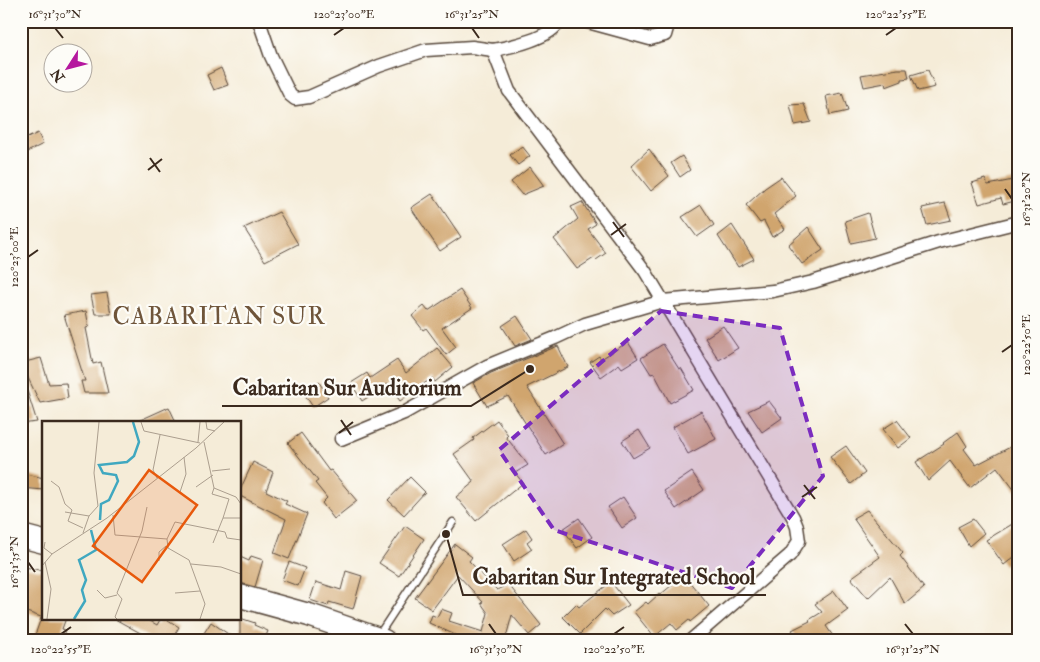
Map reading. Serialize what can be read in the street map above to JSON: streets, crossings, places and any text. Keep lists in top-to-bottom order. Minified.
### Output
{"districts":["CABARITAN SUR"],"places":["Cabaritan Sur Auditorium","Cabaritan Sur Integrated School"],"north":"bottom left","coordinates":["16°31'30\"N","120°23'00\"E","16°31'25\"N","120°22'55\"E","16°31'20\"N","120°22'50\"E","16°31'35\"N"]}
